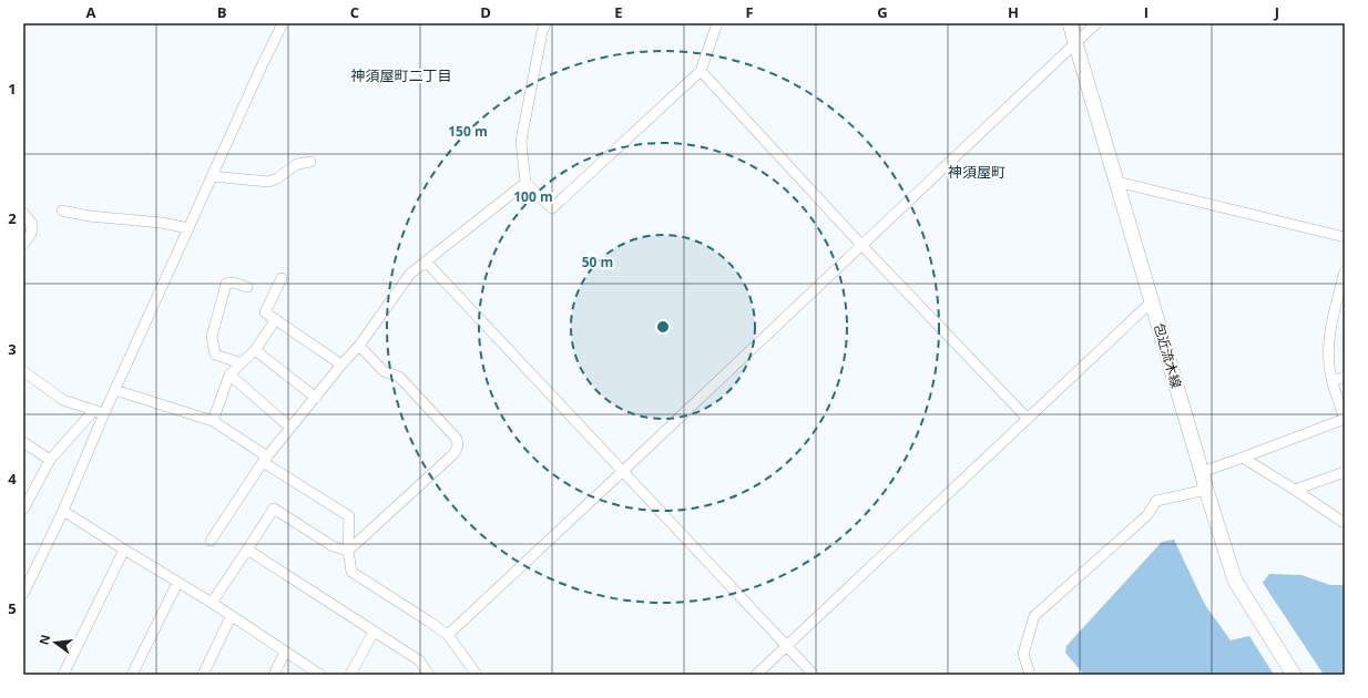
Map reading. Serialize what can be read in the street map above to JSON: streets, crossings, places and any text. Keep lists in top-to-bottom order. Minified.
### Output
{"streets":{"street":["包近流木線"]},"districts":["神須屋町二丁目","神須屋町"],"north":"left","grid":{"columns":["A","B","C","D","E","F","G","H","I","J"],"rows":["1","2","3","4","5"]},"rings":["150 m","100 m","50 m"]}
